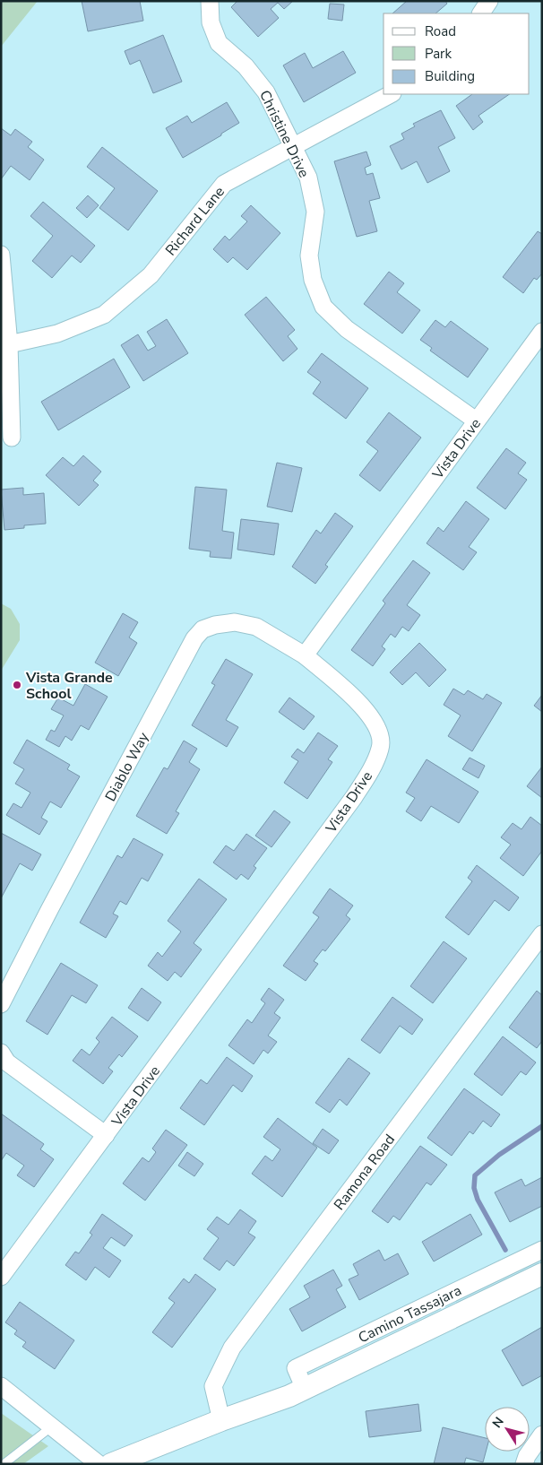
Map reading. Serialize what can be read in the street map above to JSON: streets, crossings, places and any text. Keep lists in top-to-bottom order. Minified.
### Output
{"streets":{"street":["Christine Drive","Richard Lane","Vista Drive","Diablo Way","Ramona Road","Camino Tassajara"]},"crossings":[["Christine Drive","Richard Lane"],["Christine Drive","Vista Drive"],["Vista Drive","Diablo Way"],["Ramona Road","Camino Tassajara"]],"places":["Vista Grande School"],"legend":["Road","Park","Building"],"north":"top left"}
